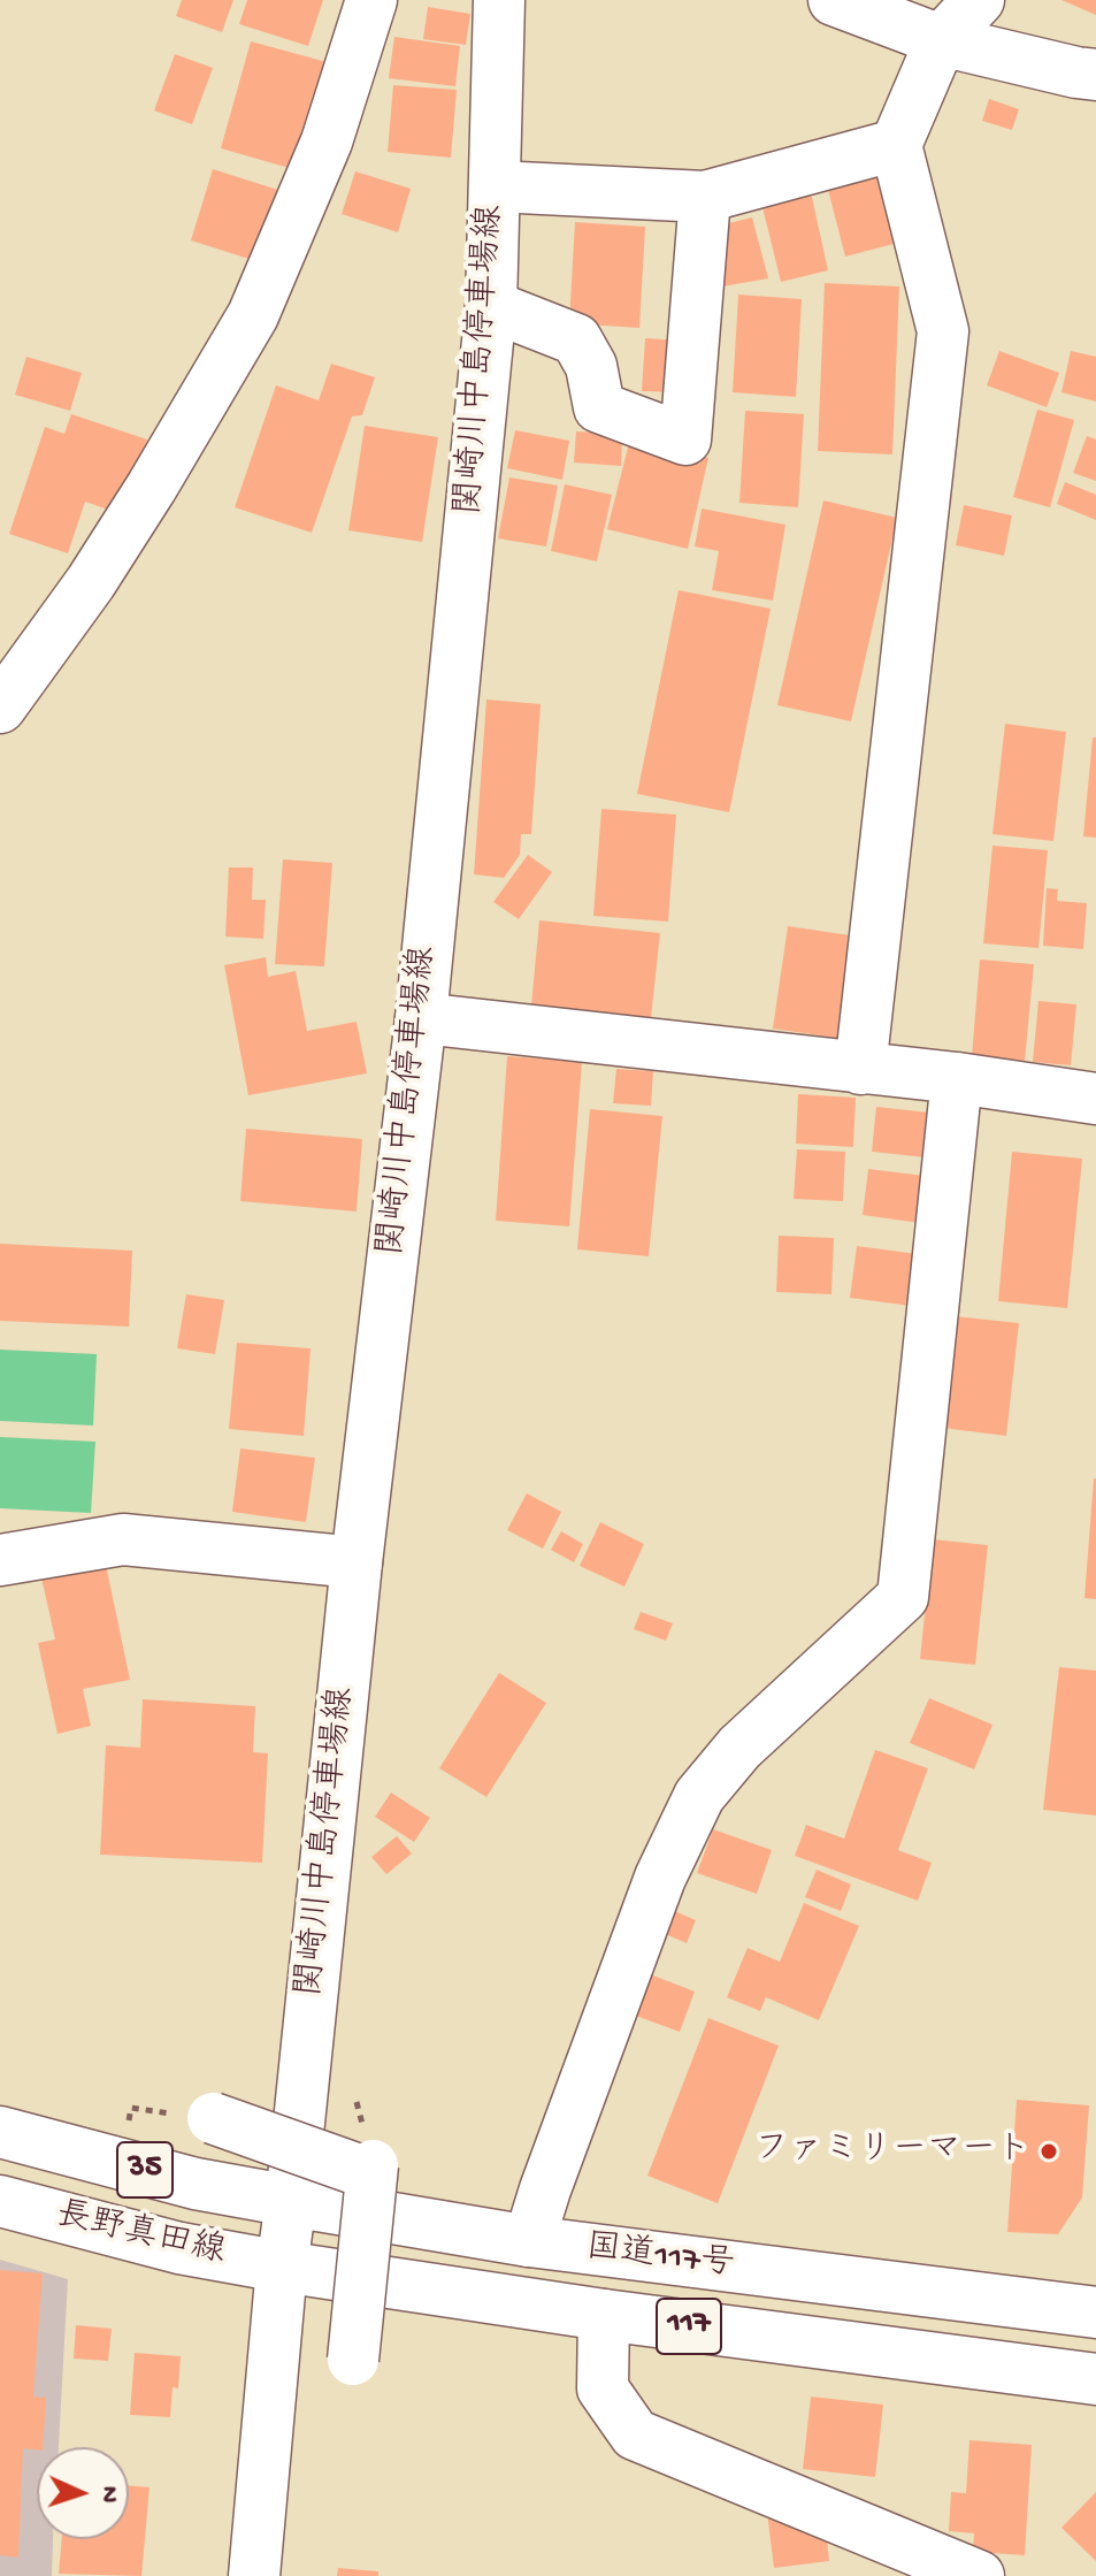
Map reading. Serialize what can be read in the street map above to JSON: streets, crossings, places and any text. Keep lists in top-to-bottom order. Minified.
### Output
{"streets":{"main road":["関崎川中島停車場線","35","長野真田線","国道117号","117"]},"crossings":[["関崎川中島停車場線","長野真田線"],["関崎川中島停車場線","国道117号"],["長野真田線","国道117号"]],"places":["ファミリーマート"],"north":"right"}
